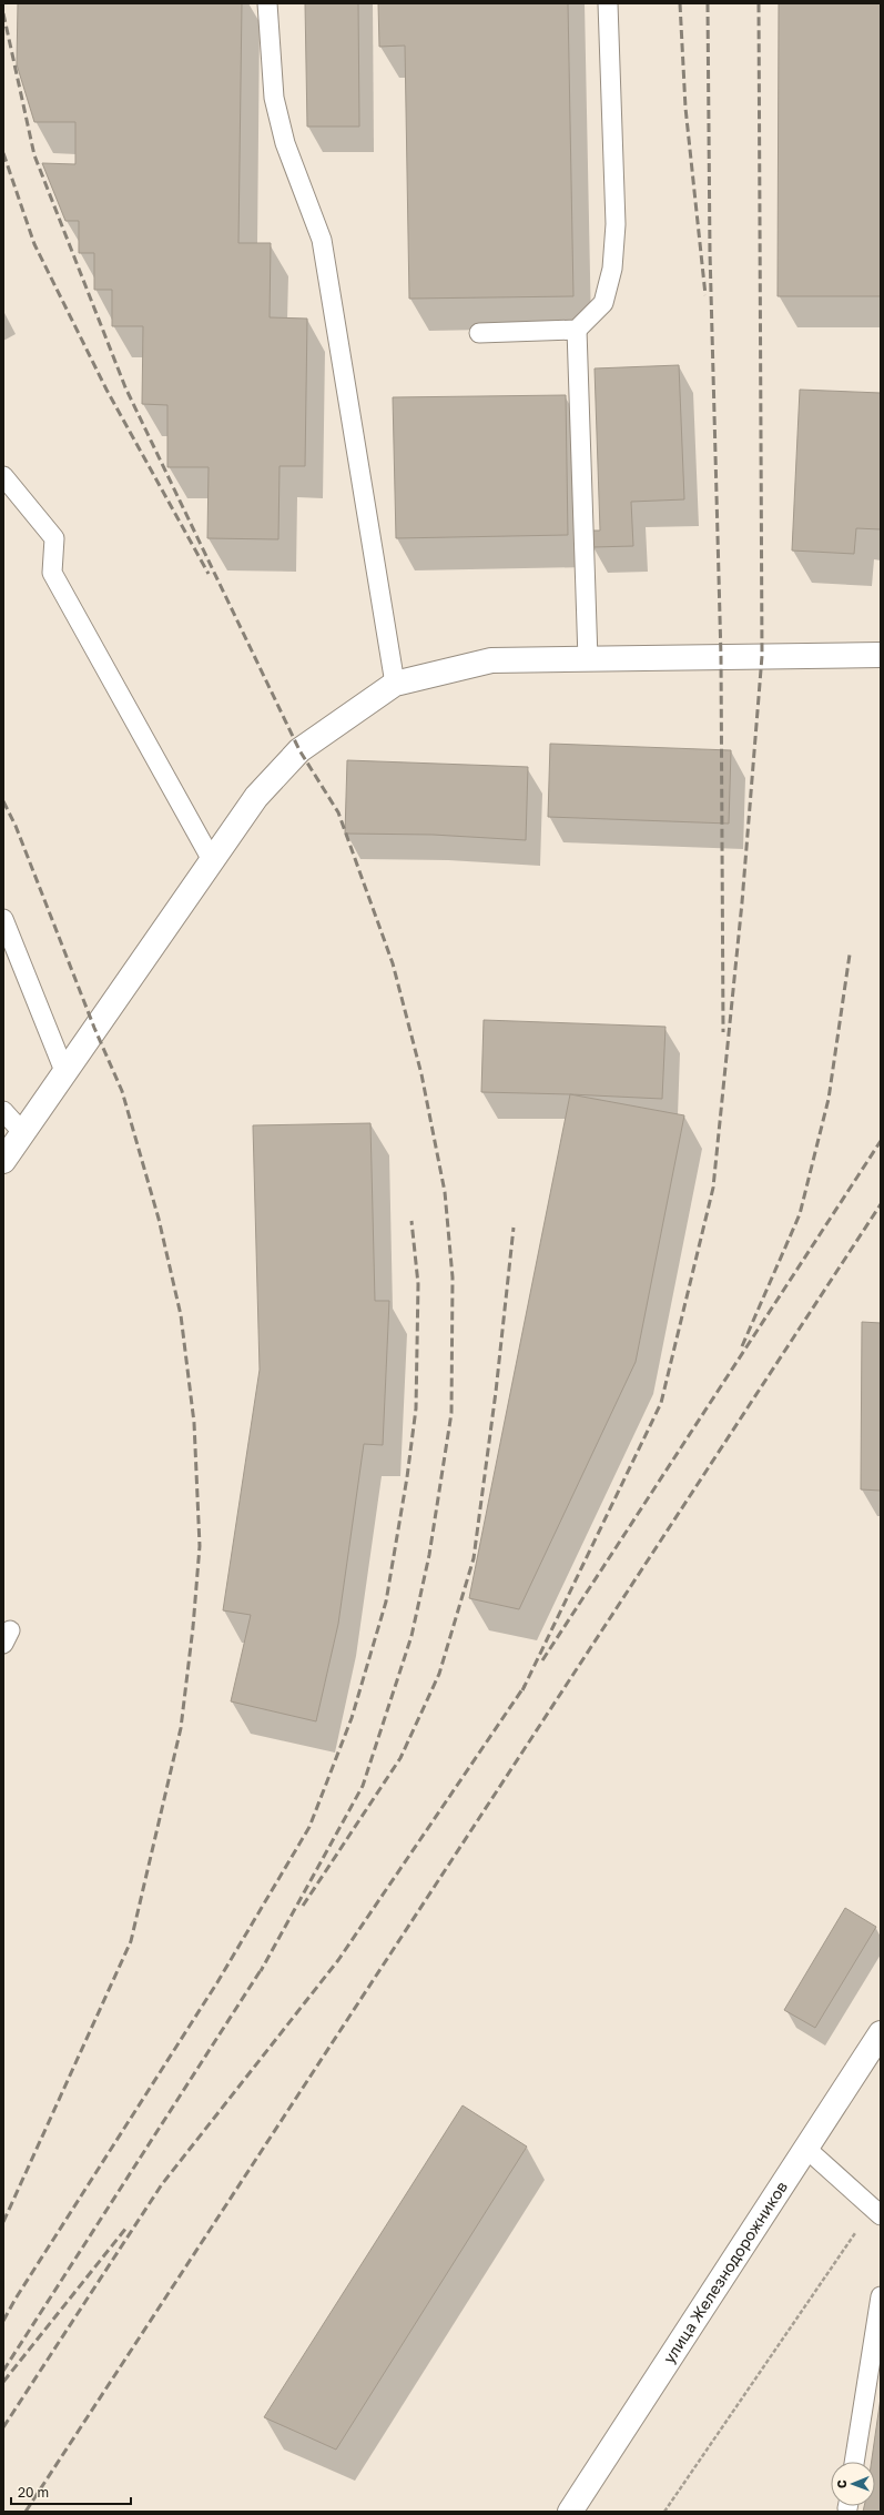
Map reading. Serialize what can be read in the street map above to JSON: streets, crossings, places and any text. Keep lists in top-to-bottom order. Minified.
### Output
{"streets":{"main road":["улица Железнодорожников"]},"scale_bar":"20 m","north":"left"}
